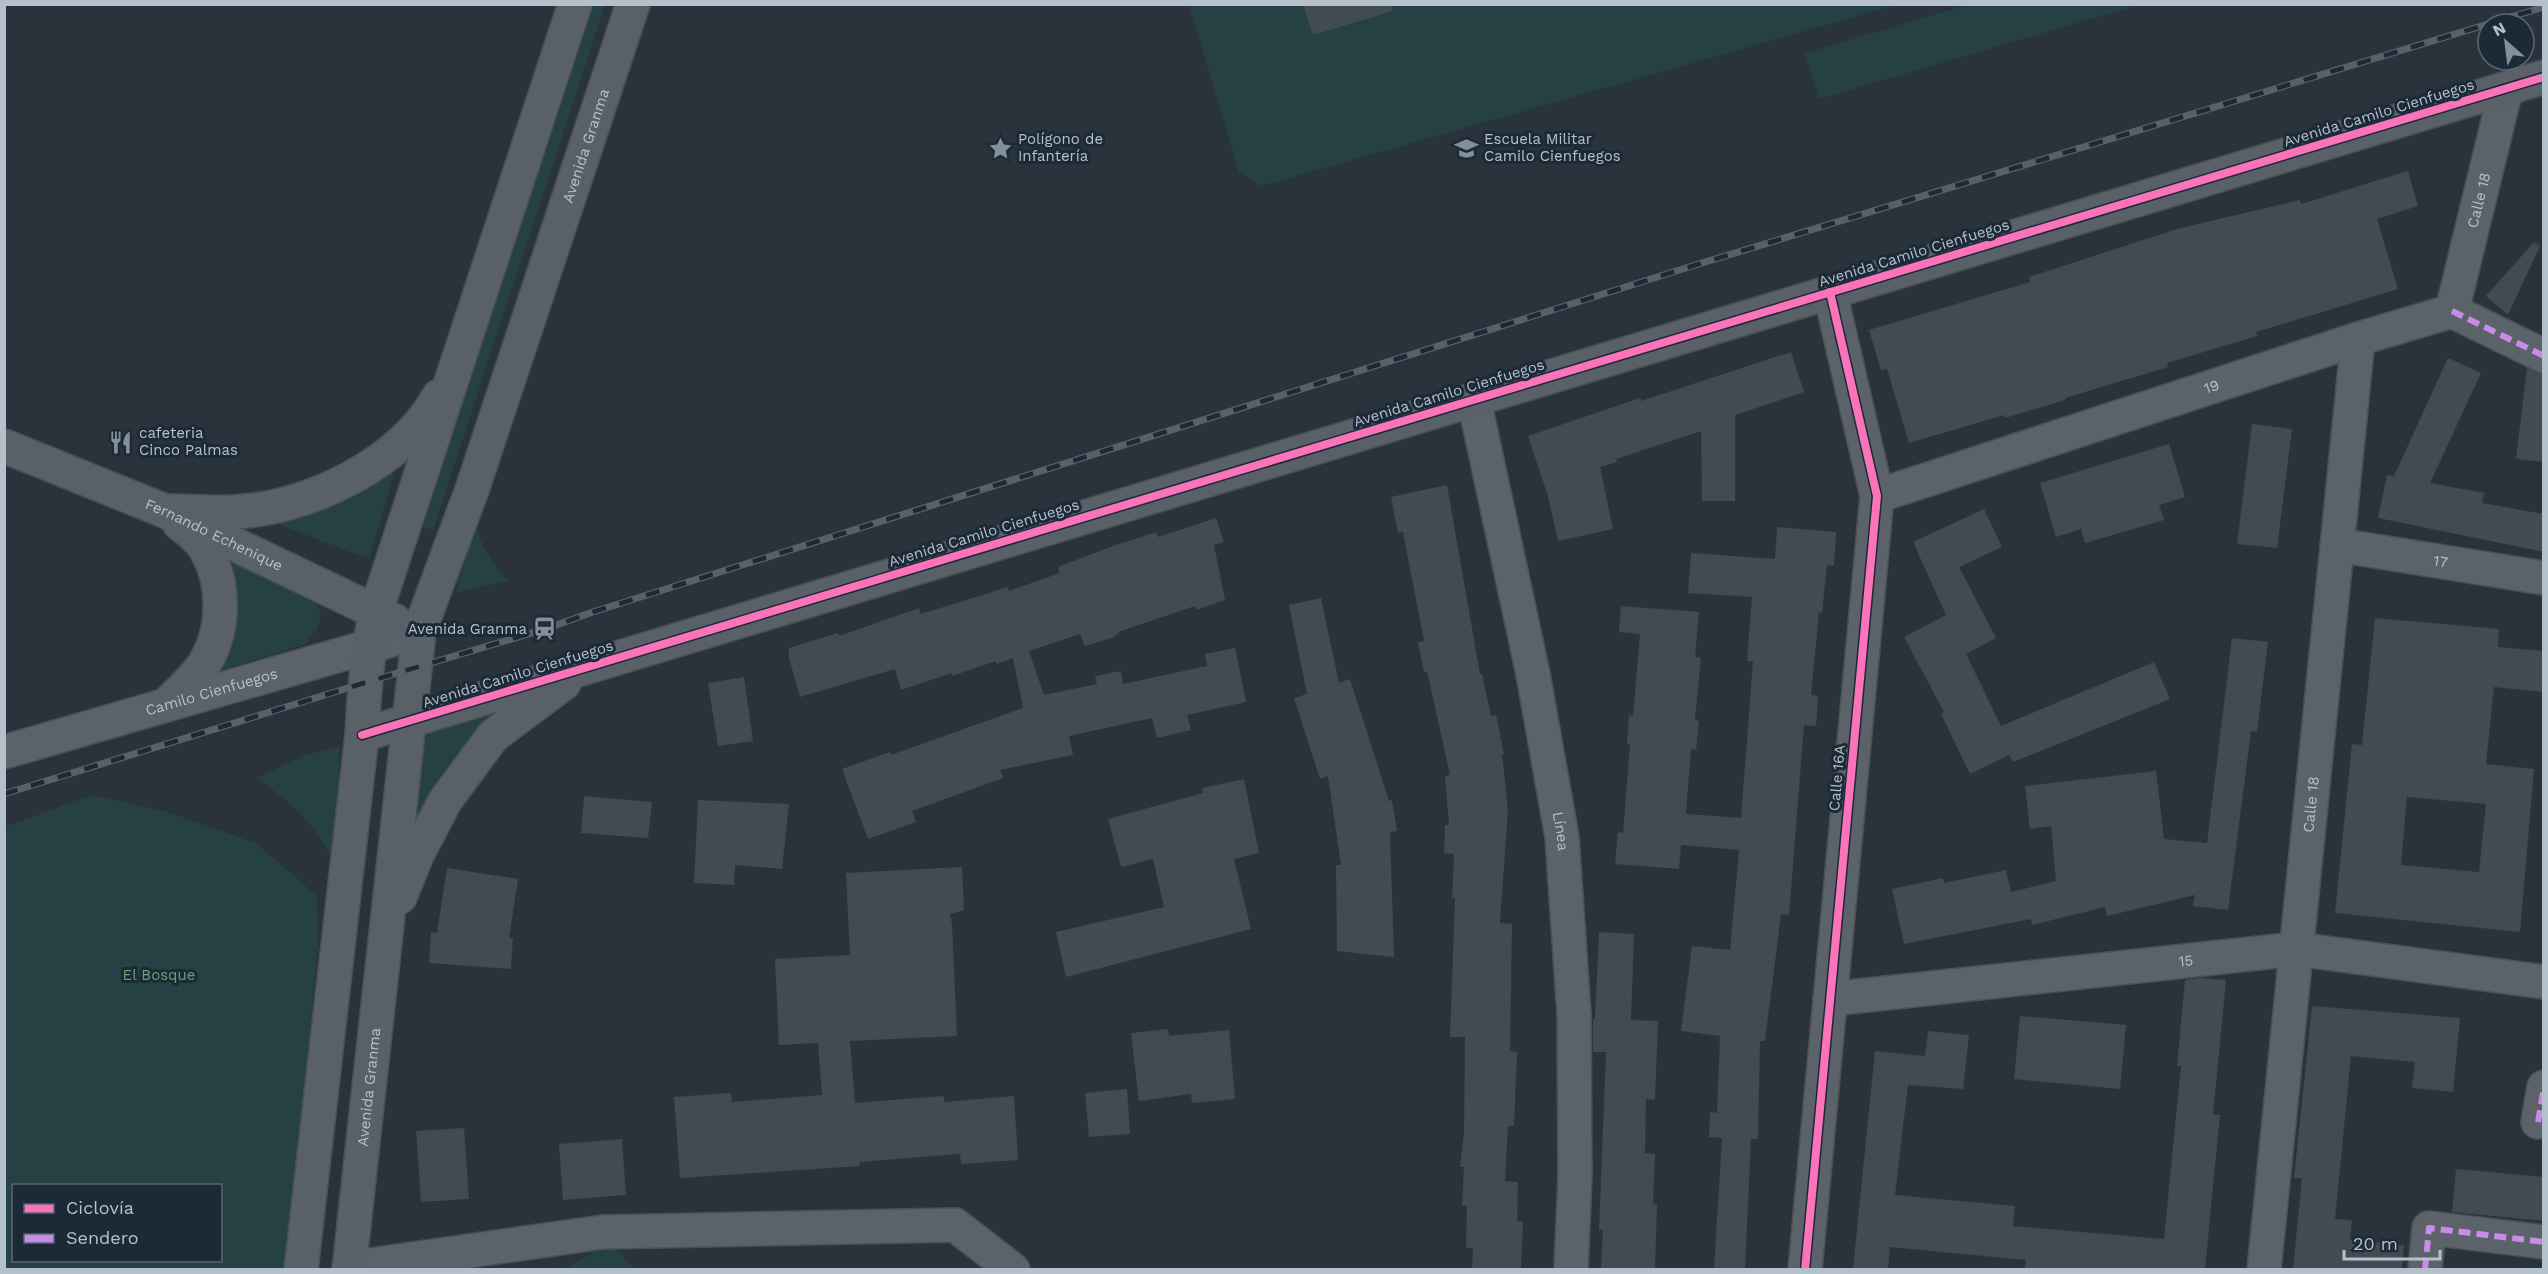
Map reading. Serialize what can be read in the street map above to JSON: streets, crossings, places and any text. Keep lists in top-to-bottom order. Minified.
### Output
{"streets":{"main road":["Avenida Camilo Cienfuegos","Avenida Granma","Fernando Echenique"],"street":["Calle 18","19","17","Camilo Cienfuegos","Calle 16A","Línea","15"]},"crossings":[["Avenida Camilo Cienfuegos","Avenida Granma"],["Avenida Camilo Cienfuegos","Calle 18"],["Avenida Camilo Cienfuegos","Calle 16A"],["Avenida Camilo Cienfuegos","Línea"],["Avenida Granma","Fernando Echenique"],["Avenida Granma","Camilo Cienfuegos"],["Calle 18","19"],["Calle 18","17"],["Calle 18","15"],["19","Calle 16A"],["Fernando Echenique","Camilo Cienfuegos"],["Calle 16A","15"]],"parks":["El Bosque"],"places":{"place":["Polígono de Infantería"],"school or university":["Escuela Militar Camilo Cienfuegos"],"restaurant":["cafeteria Cinco Palmas"],"station":["Avenida Granma"]},"legend":["Ciclovía","Sendero"],"scale_bar":"20 m","north":"top left"}
